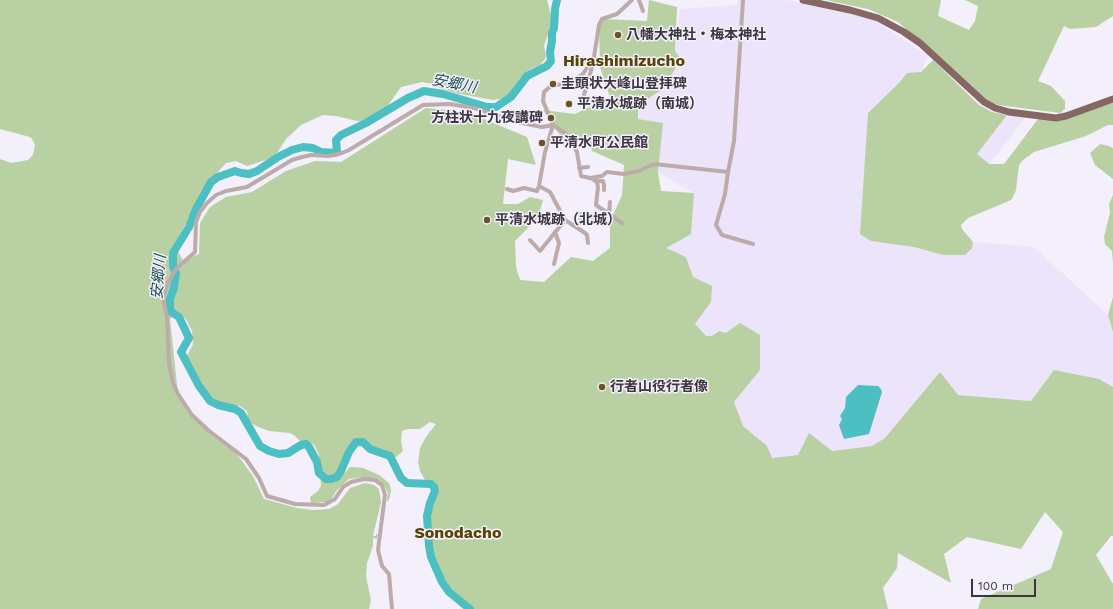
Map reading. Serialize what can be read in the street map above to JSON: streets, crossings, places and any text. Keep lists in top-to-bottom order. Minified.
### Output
{"districts":["Hirashimizucho","Sonodacho"],"water":["安郷川"],"places":["八幡大神社・梅本神社","圭頭状大峰山登拝碑","平清水城跡（南城）","方柱状十九夜講碑","平清水町公民館","平清水城跡（北城）","行者山役行者像"],"scale_bar":"100 m"}
